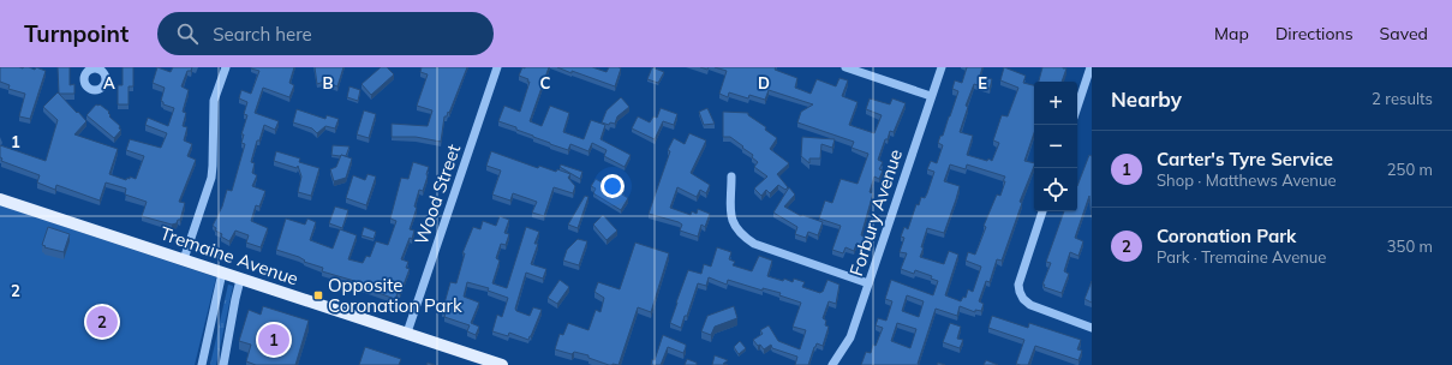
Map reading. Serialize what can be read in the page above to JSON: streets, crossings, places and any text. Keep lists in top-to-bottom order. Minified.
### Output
{"streets":{"main road":["Tremaine Avenue"],"street":["Wood Street","Forbury Avenue"]},"crossings":[["Wood Street","Tremaine Avenue"]],"places":{"transit":["Opposite Coronation Park"]},"page":{"header":"Turnpoint","search":"Search here","nav":["Map","Directions","Saved"],"heading":["Nearby","2 results"],"map_buttons":["+","−"],"list":[{"mark":"1","name":"Carter's Tyre Service","note":"Shop · Matthews Avenue","value":"250 m"},{"mark":"2","name":"Coronation Park","note":"Park · Tremaine Avenue","value":"350 m"}],"pins":["2","1"]},"grid":{"columns":["A","B","C","D","E"],"rows":["1","2"]}}
